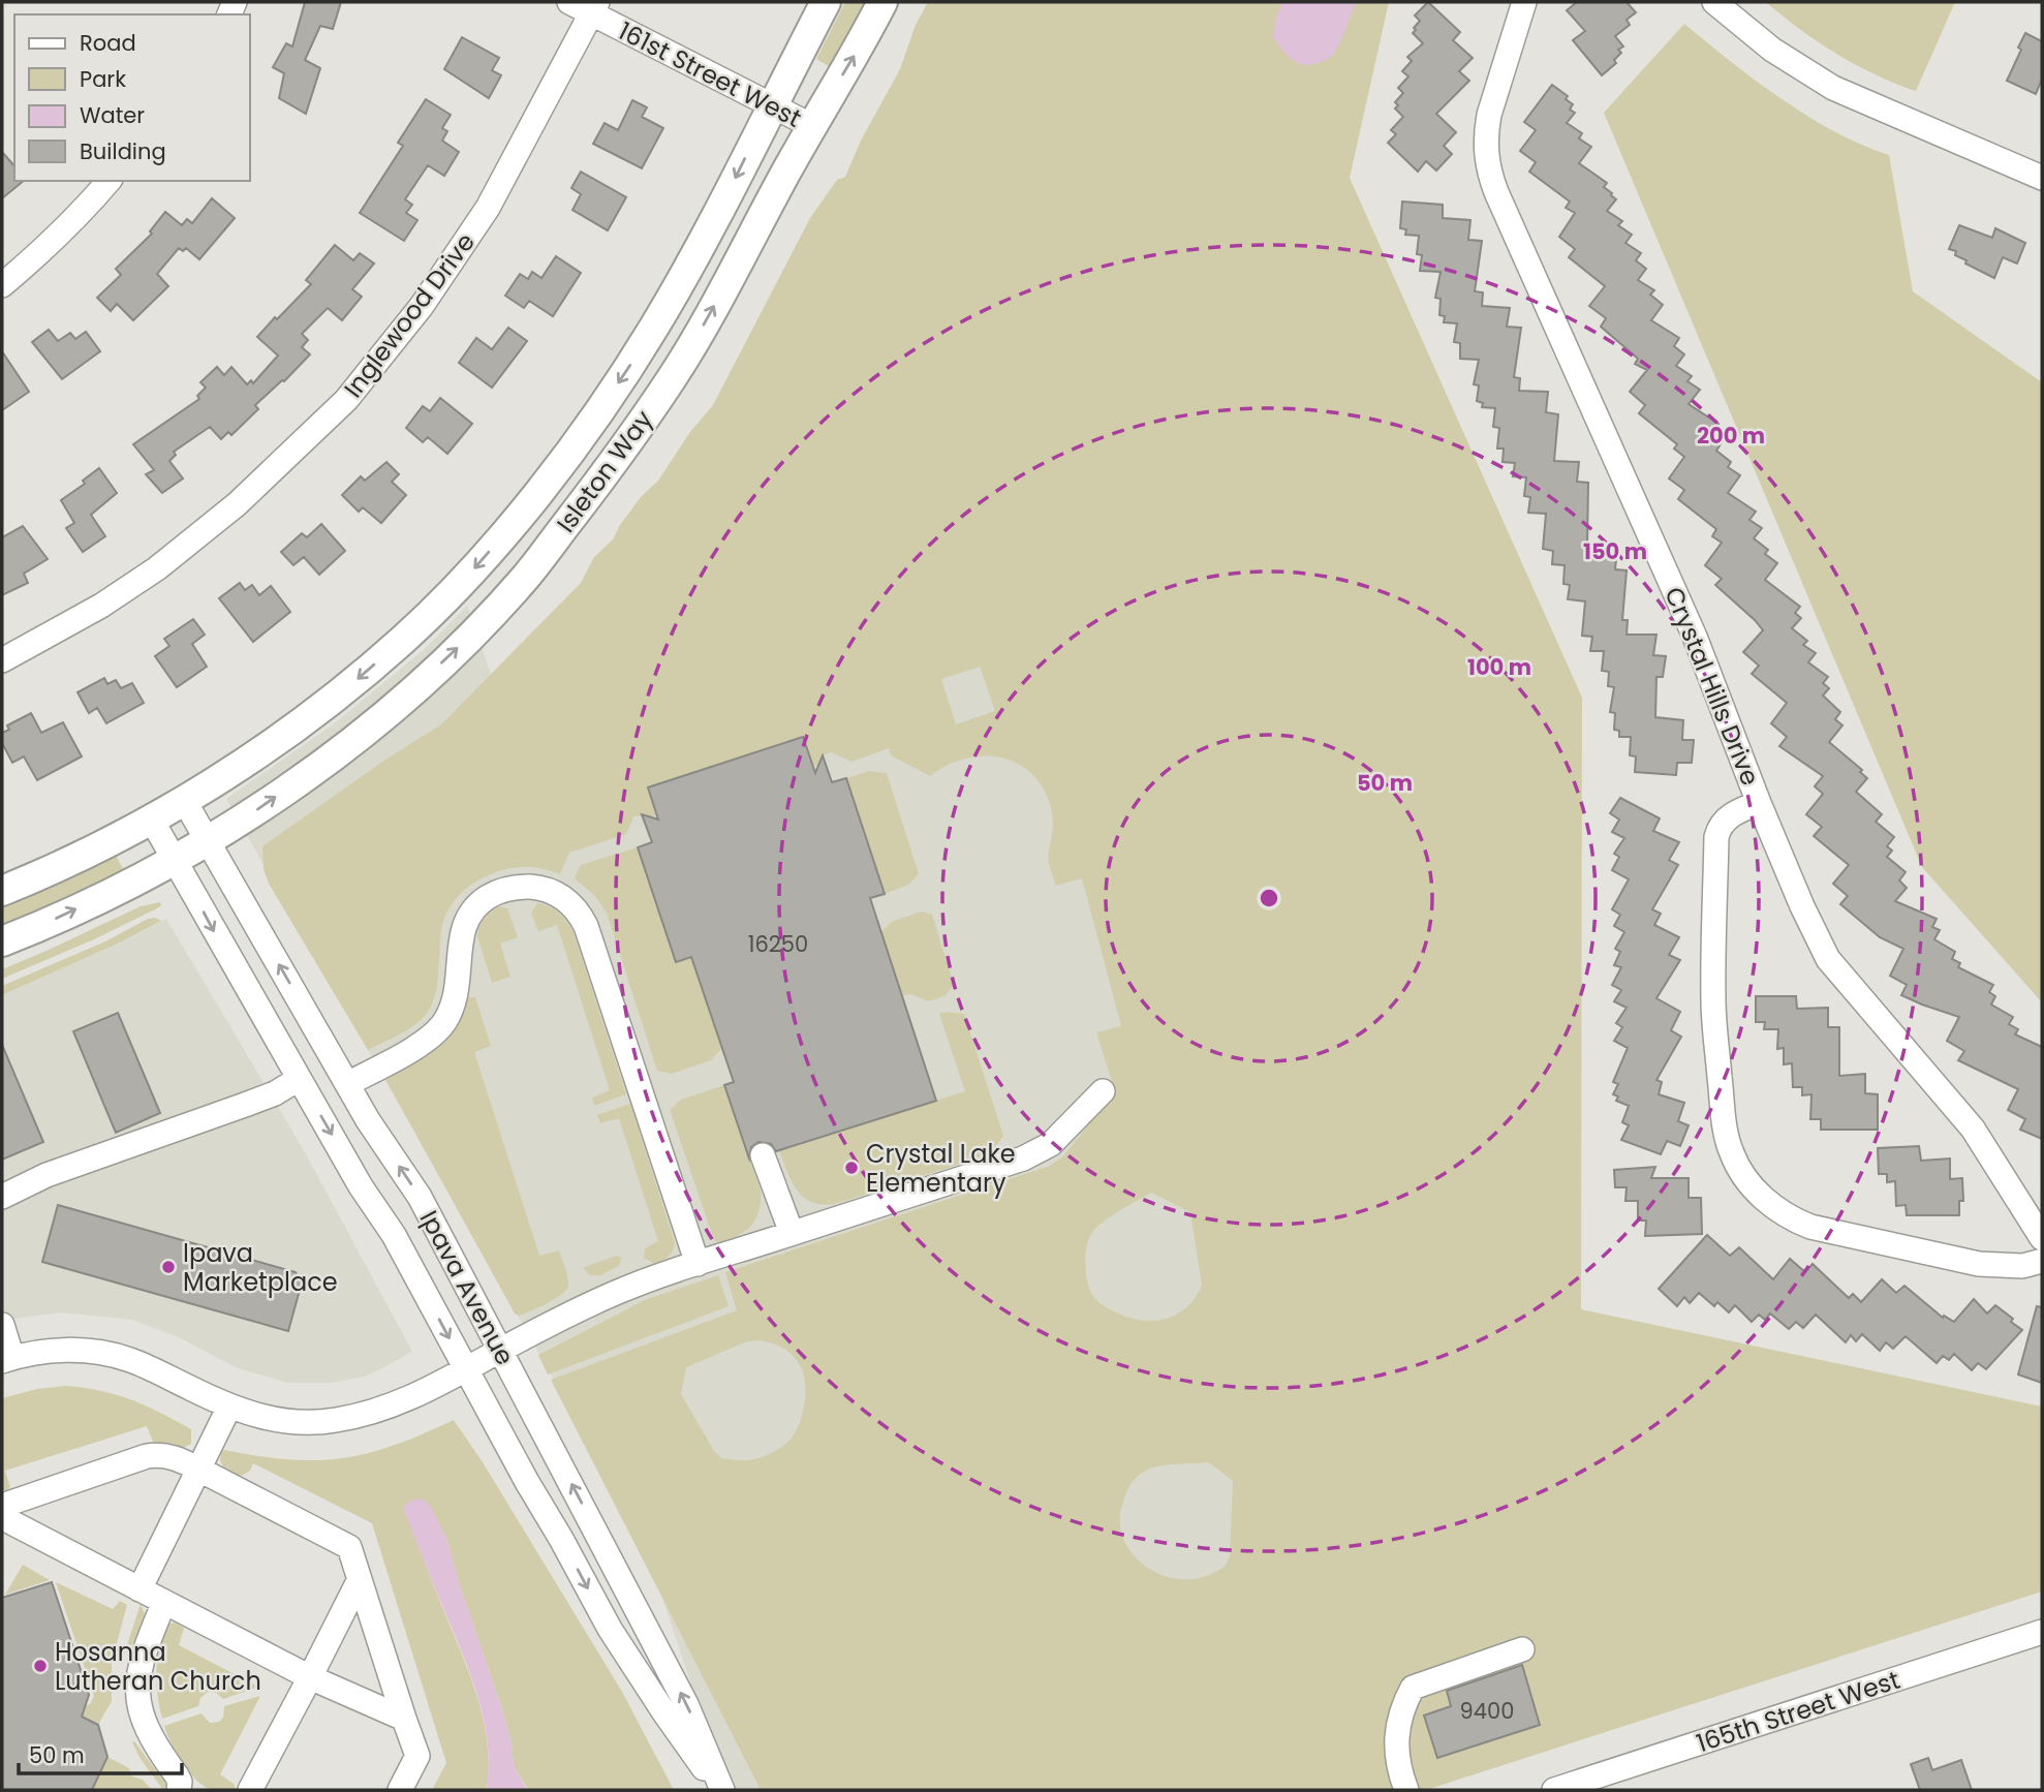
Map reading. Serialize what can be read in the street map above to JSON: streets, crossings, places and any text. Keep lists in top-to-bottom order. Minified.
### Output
{"streets":{"main road":["Isleton Way"],"street":["161st Street West","Inglewood Drive","Crystal Hills Drive","Ipava Avenue","165th Street West"]},"crossings":[["161st Street West","Inglewood Drive"],["161st Street West","Isleton Way"],["Isleton Way","Ipava Avenue"]],"places":["Crystal Lake Elementary","Ipava Marketplace","Hosanna Lutheran Church"],"house_numbers":["16250","9400"],"legend":["Road","Park","Water","Building"],"scale_bar":"50 m","rings":["200 m","150 m","100 m","50 m"]}
